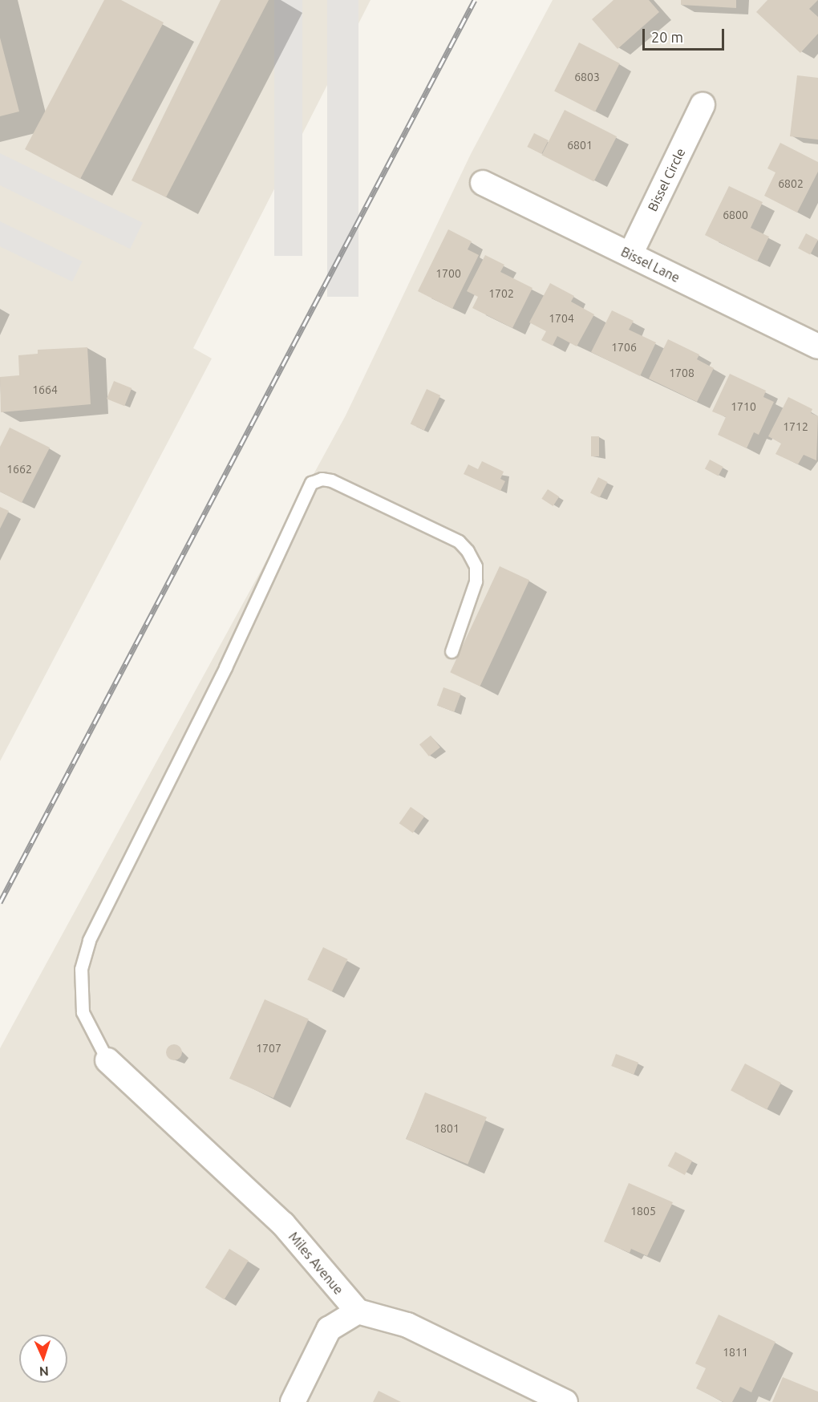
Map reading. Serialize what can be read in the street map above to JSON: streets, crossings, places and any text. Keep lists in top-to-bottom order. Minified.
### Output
{"streets":{"street":["Bissel Circle","Bissel Lane","Miles Avenue"]},"crossings":[["Bissel Circle","Bissel Lane"]],"house_numbers":["6803","6801","6802","6800","1700","1702","1704","1706","1708","1664","1710","1712","1662","1707","1801","1805","1811"],"scale_bar":"20 m","north":"bottom"}
